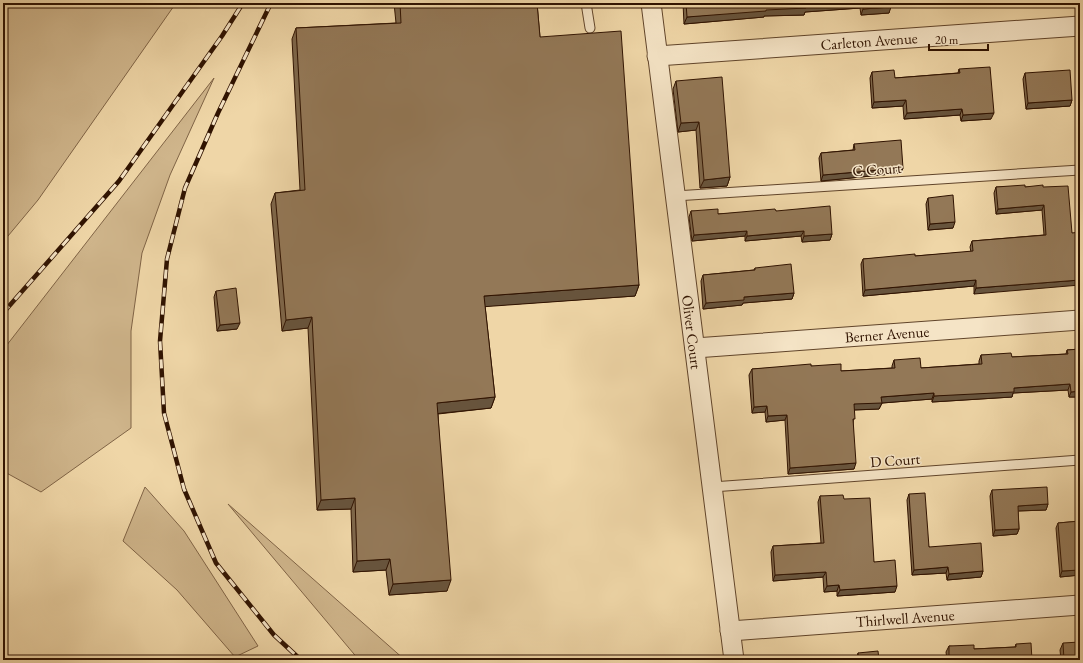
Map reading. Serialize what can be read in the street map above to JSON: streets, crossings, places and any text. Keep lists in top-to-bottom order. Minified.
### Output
{"streets":{"street":["Carleton Avenue","Oliver Court","Berner Avenue","Thirlwell Avenue"],"lane":["C Court","D Court"]},"crossings":[["Carleton Avenue","Oliver Court"],["C Court","Oliver Court"],["Oliver Court","Berner Avenue"],["Oliver Court","D Court"],["Oliver Court","Thirlwell Avenue"]],"scale_bar":"20 m"}
